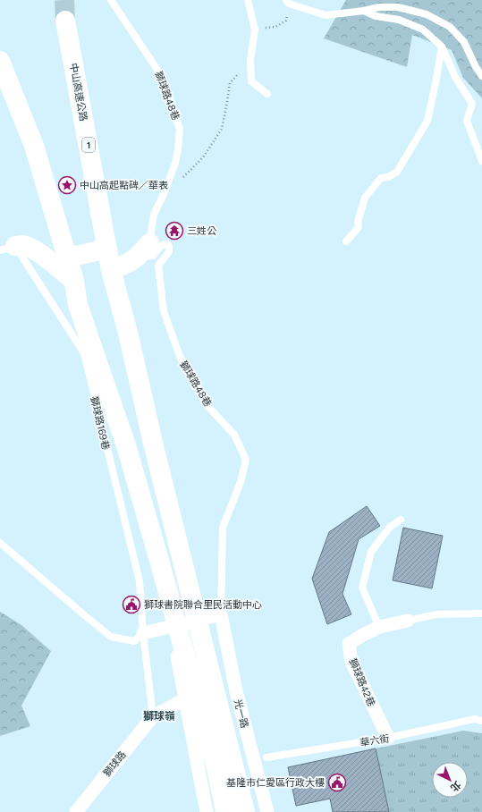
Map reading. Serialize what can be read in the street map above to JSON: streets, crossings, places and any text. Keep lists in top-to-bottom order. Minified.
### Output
{"streets":{"highway":["中山高速公路","1"],"street":["獅球路42巷","光一路","獅球路"],"lane":["獅球路48巷","獅球路169巷","華六街"]},"crossings":[["獅球路48巷","光一路"],["獅球路169巷","獅球路"],["獅球路42巷","華六街"]],"districts":["獅球嶺"],"places":{"place":["中山高起點碑／華表"],"temple":["三姓公"],"public building":["獅球書院聯合里民活動中心","基隆市仁愛區行政大樓"]},"north":"bottom right"}
